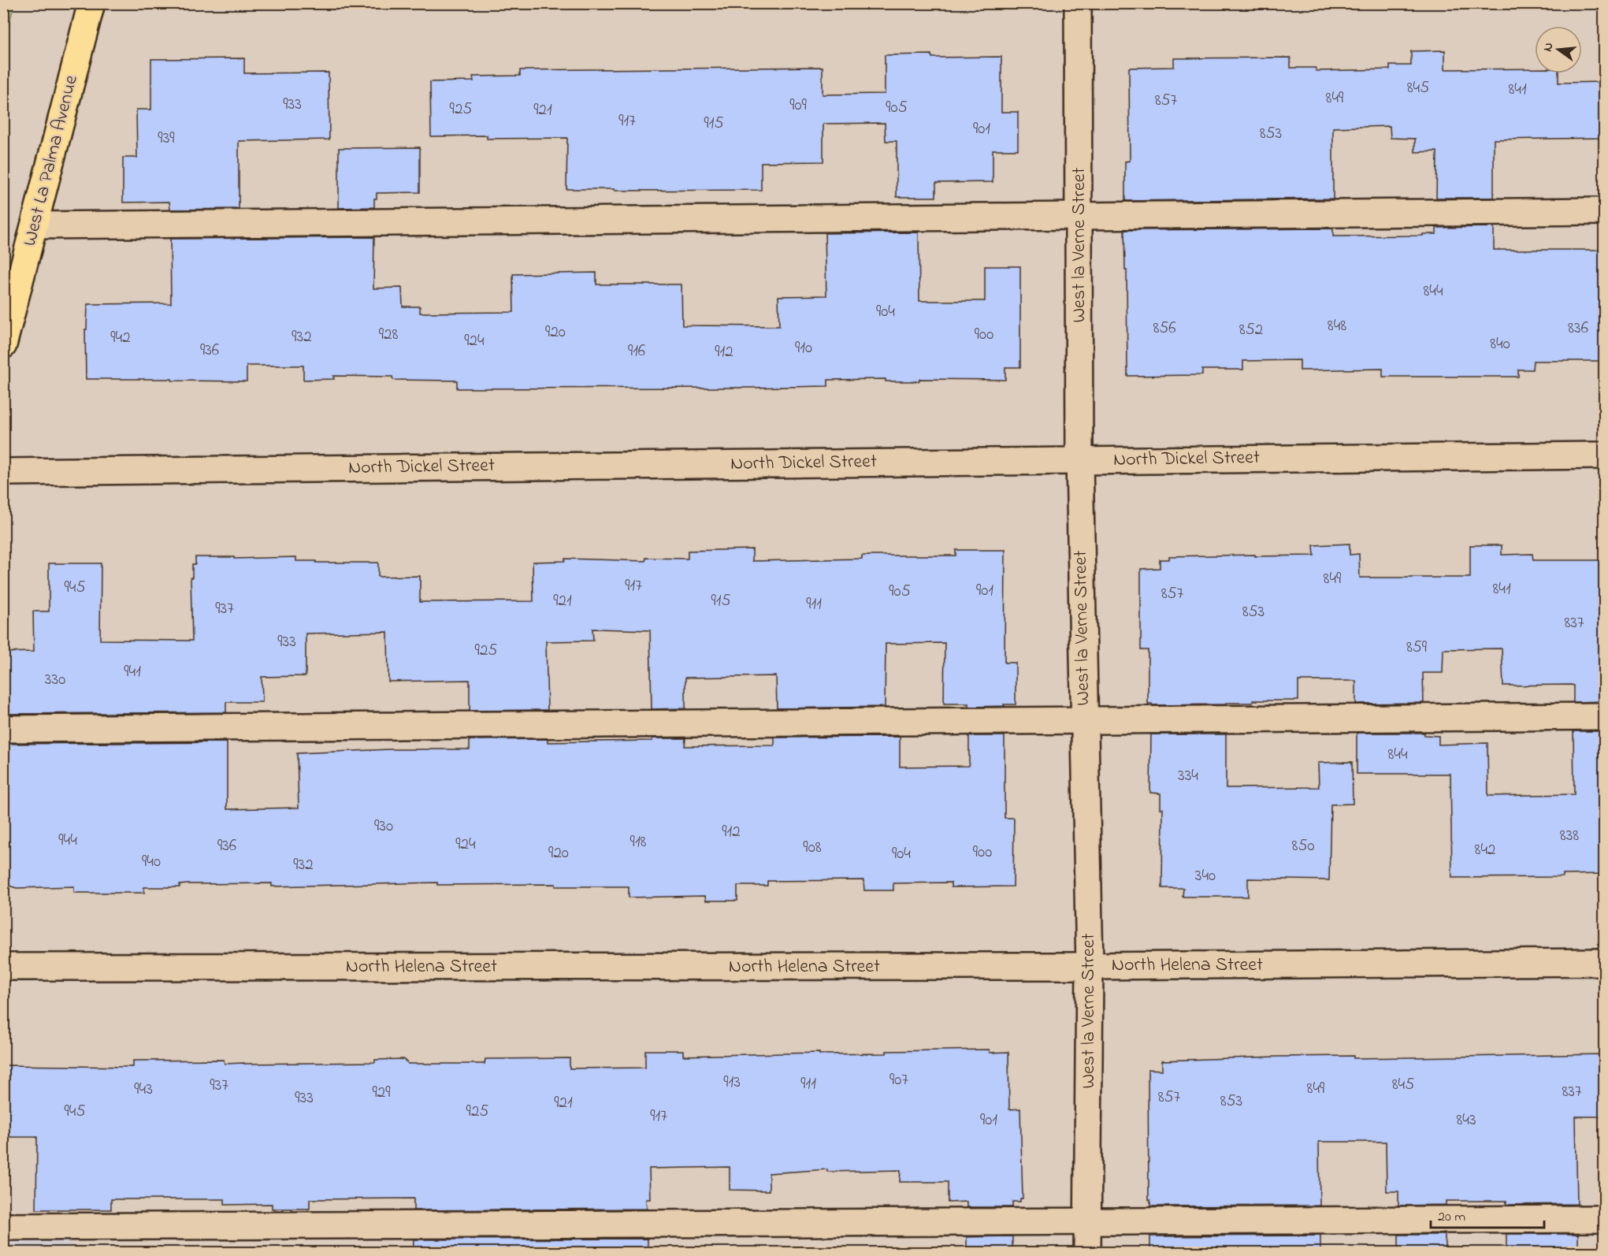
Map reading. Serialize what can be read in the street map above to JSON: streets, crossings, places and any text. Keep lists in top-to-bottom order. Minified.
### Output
{"streets":{"main road":["West La Palma Avenue"],"street":["West la Verne Street","North Dickel Street","North Helena Street"]},"crossings":[["West la Verne Street","North Dickel Street"],["West la Verne Street","North Helena Street"]],"house_numbers":["845","841","849","857","933","909","905","925","921","917","915","901","853","939","844","904","848","856","836","852","920","928","900","932","942","924","840","910","936","916","912","849","917","945","841","901","905","857","921","915","911","937","853","837","933","859","925","941","330","844","334","930","912","838","944","918","924","936","850","908","842","900","920","904","940","932","340","907","913","911","845","937","849","943","837","929","857","933","853","921","945","925","917","901","843"],"scale_bar":"20 m","north":"left"}
